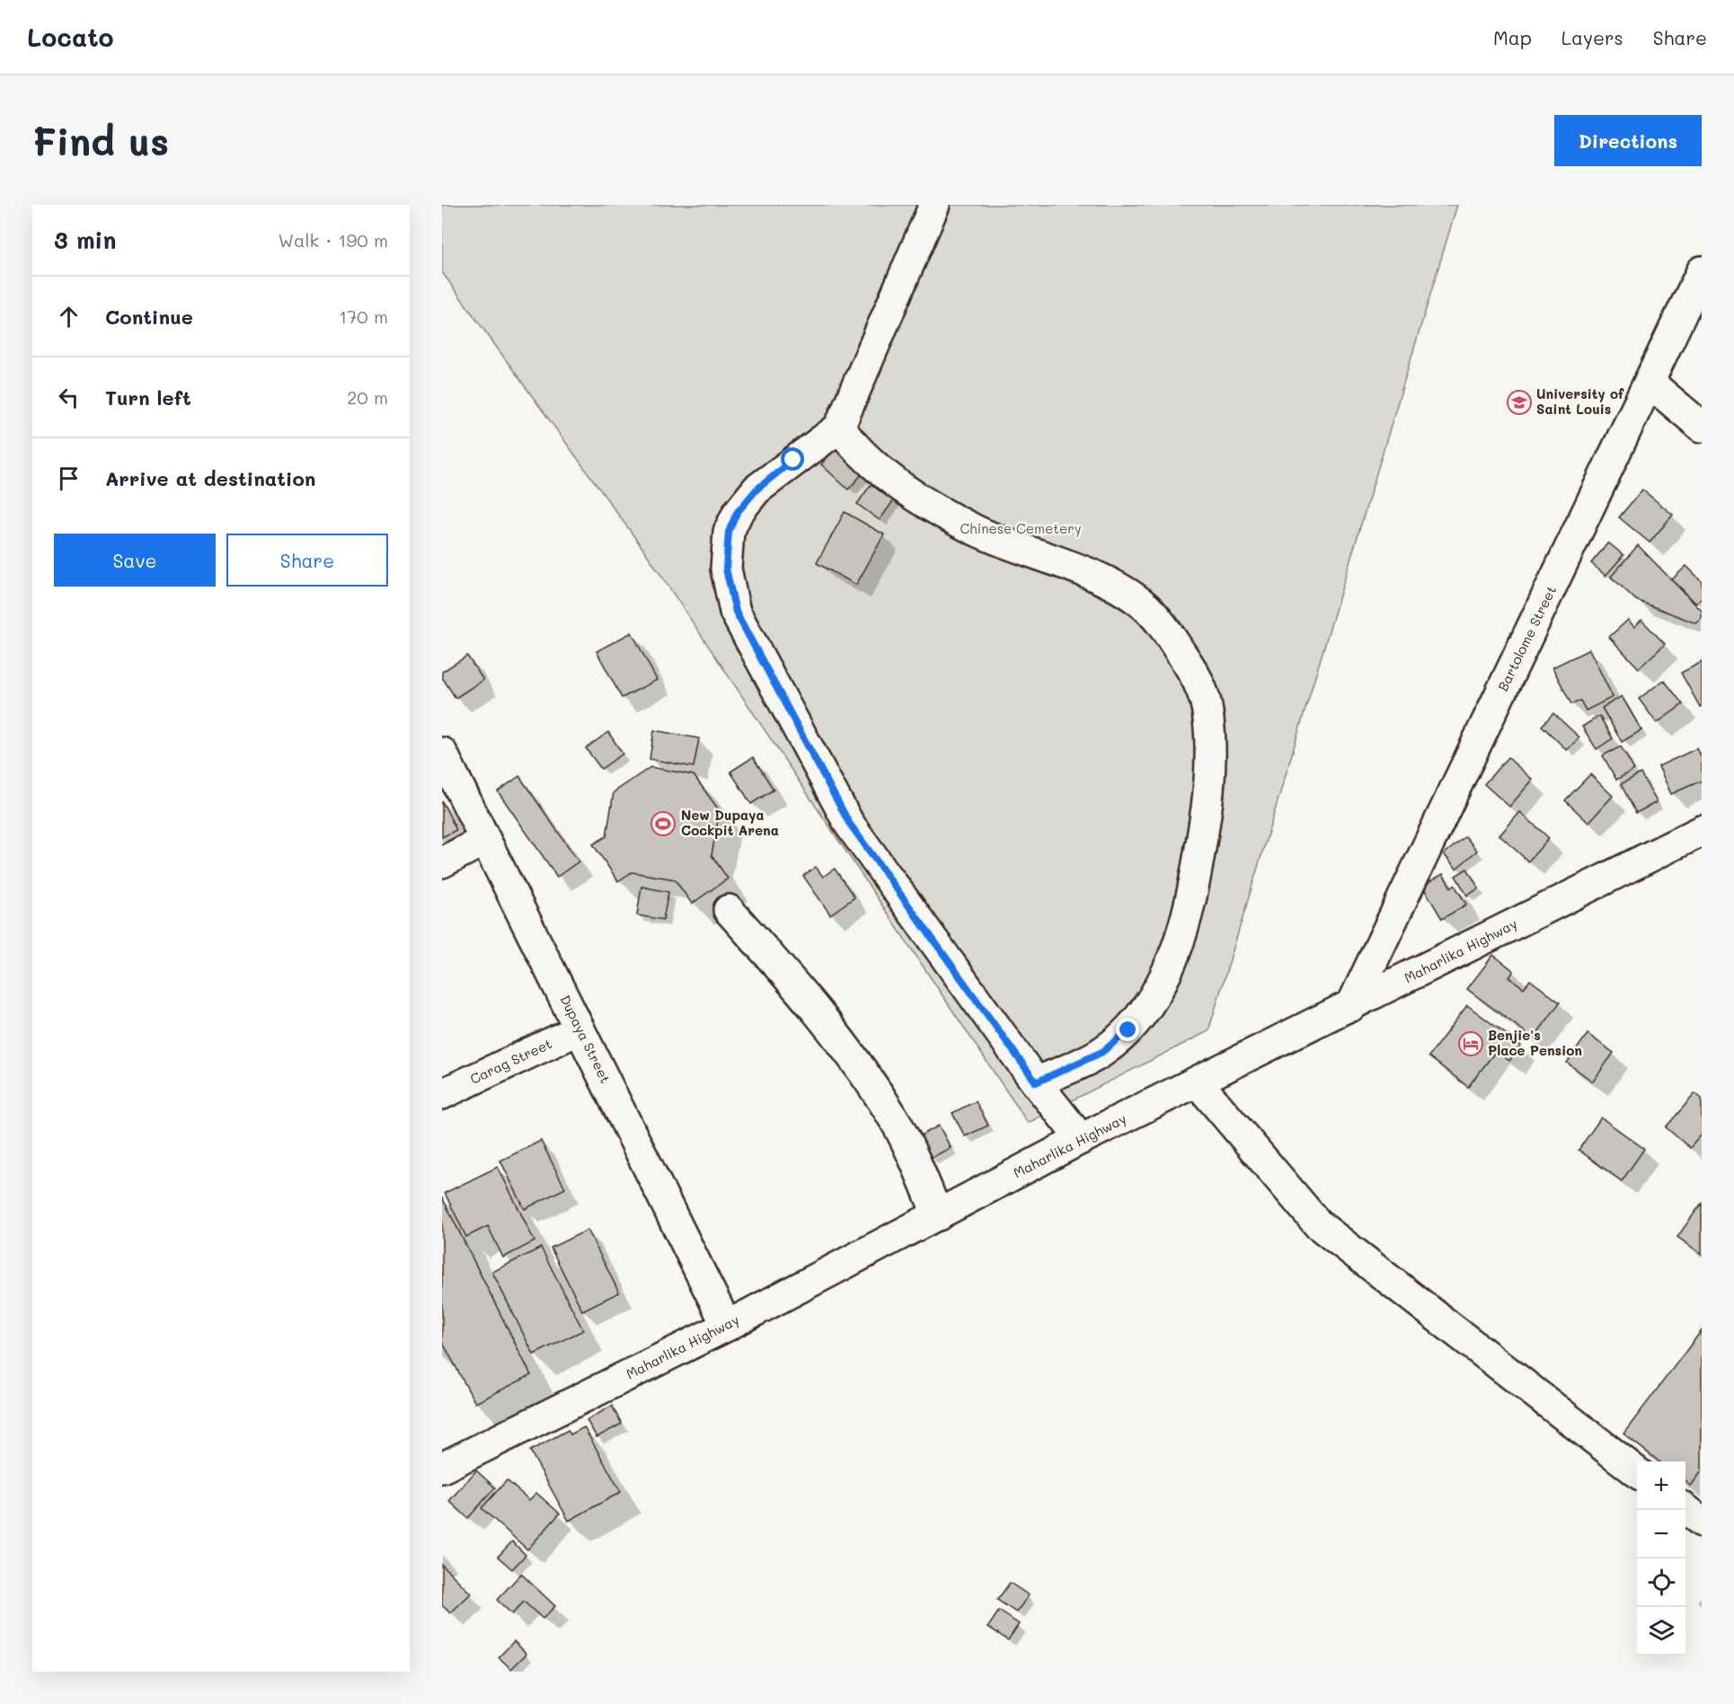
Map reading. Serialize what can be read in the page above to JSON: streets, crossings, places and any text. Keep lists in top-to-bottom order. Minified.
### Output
{"streets":{"main road":["Bartolome Street","Maharlika Highway","Dupaya Street","Carag Street"]},"crossings":[["Bartolome Street","Maharlika Highway"],["Maharlika Highway","Dupaya Street"],["Dupaya Street","Carag Street"]],"parks":["Chinese Cemetery"],"places":{"school or university":["University of Saint Louis"],"sports":["New Dupaya Cockpit Arena"],"hotel":["Benjie's Place Pension"]},"page":{"header":"Locato","nav":["Map","Layers","Share"],"buttons":["Directions",["Save","Share"]],"title":"Find us","heading":["3 min","Walk · 190 m"],"list":[["Continue","170 m"],["Turn left","20 m"],"Arrive at destination"],"map_buttons":["+","−"]}}
